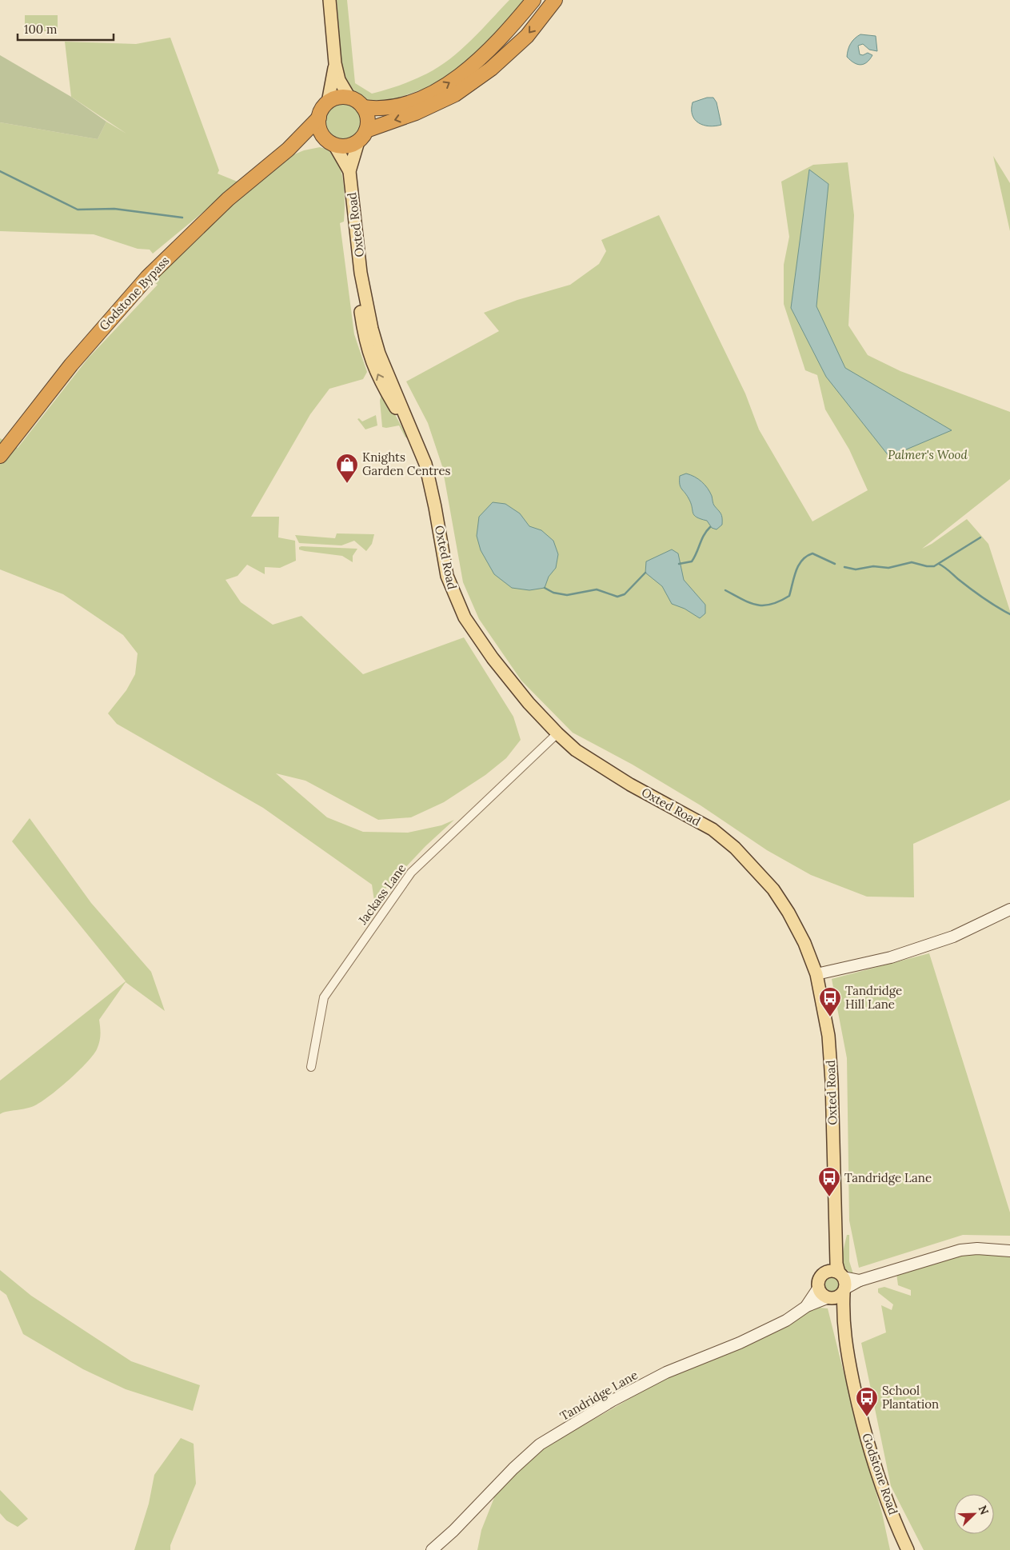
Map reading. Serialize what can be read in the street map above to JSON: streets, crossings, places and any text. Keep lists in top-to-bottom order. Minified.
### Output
{"streets":{"highway":["Godstone Bypass"],"main road":["Oxted Road","Godstone Road"],"street":["Jackass Lane","Tandridge Lane"]},"crossings":[["Oxted Road","Godstone Bypass"],["Oxted Road","Jackass Lane"],["Oxted Road","Tandridge Lane"],["Oxted Road","Godstone Road"],["Tandridge Lane","Godstone Road"]],"parks":["Palmer's Wood"],"places":{"shop":["Knights Garden Centres"],"bus stop":["Tandridge Hill Lane","Tandridge Lane","School Plantation"]},"scale_bar":"100 m","north":"top right"}
